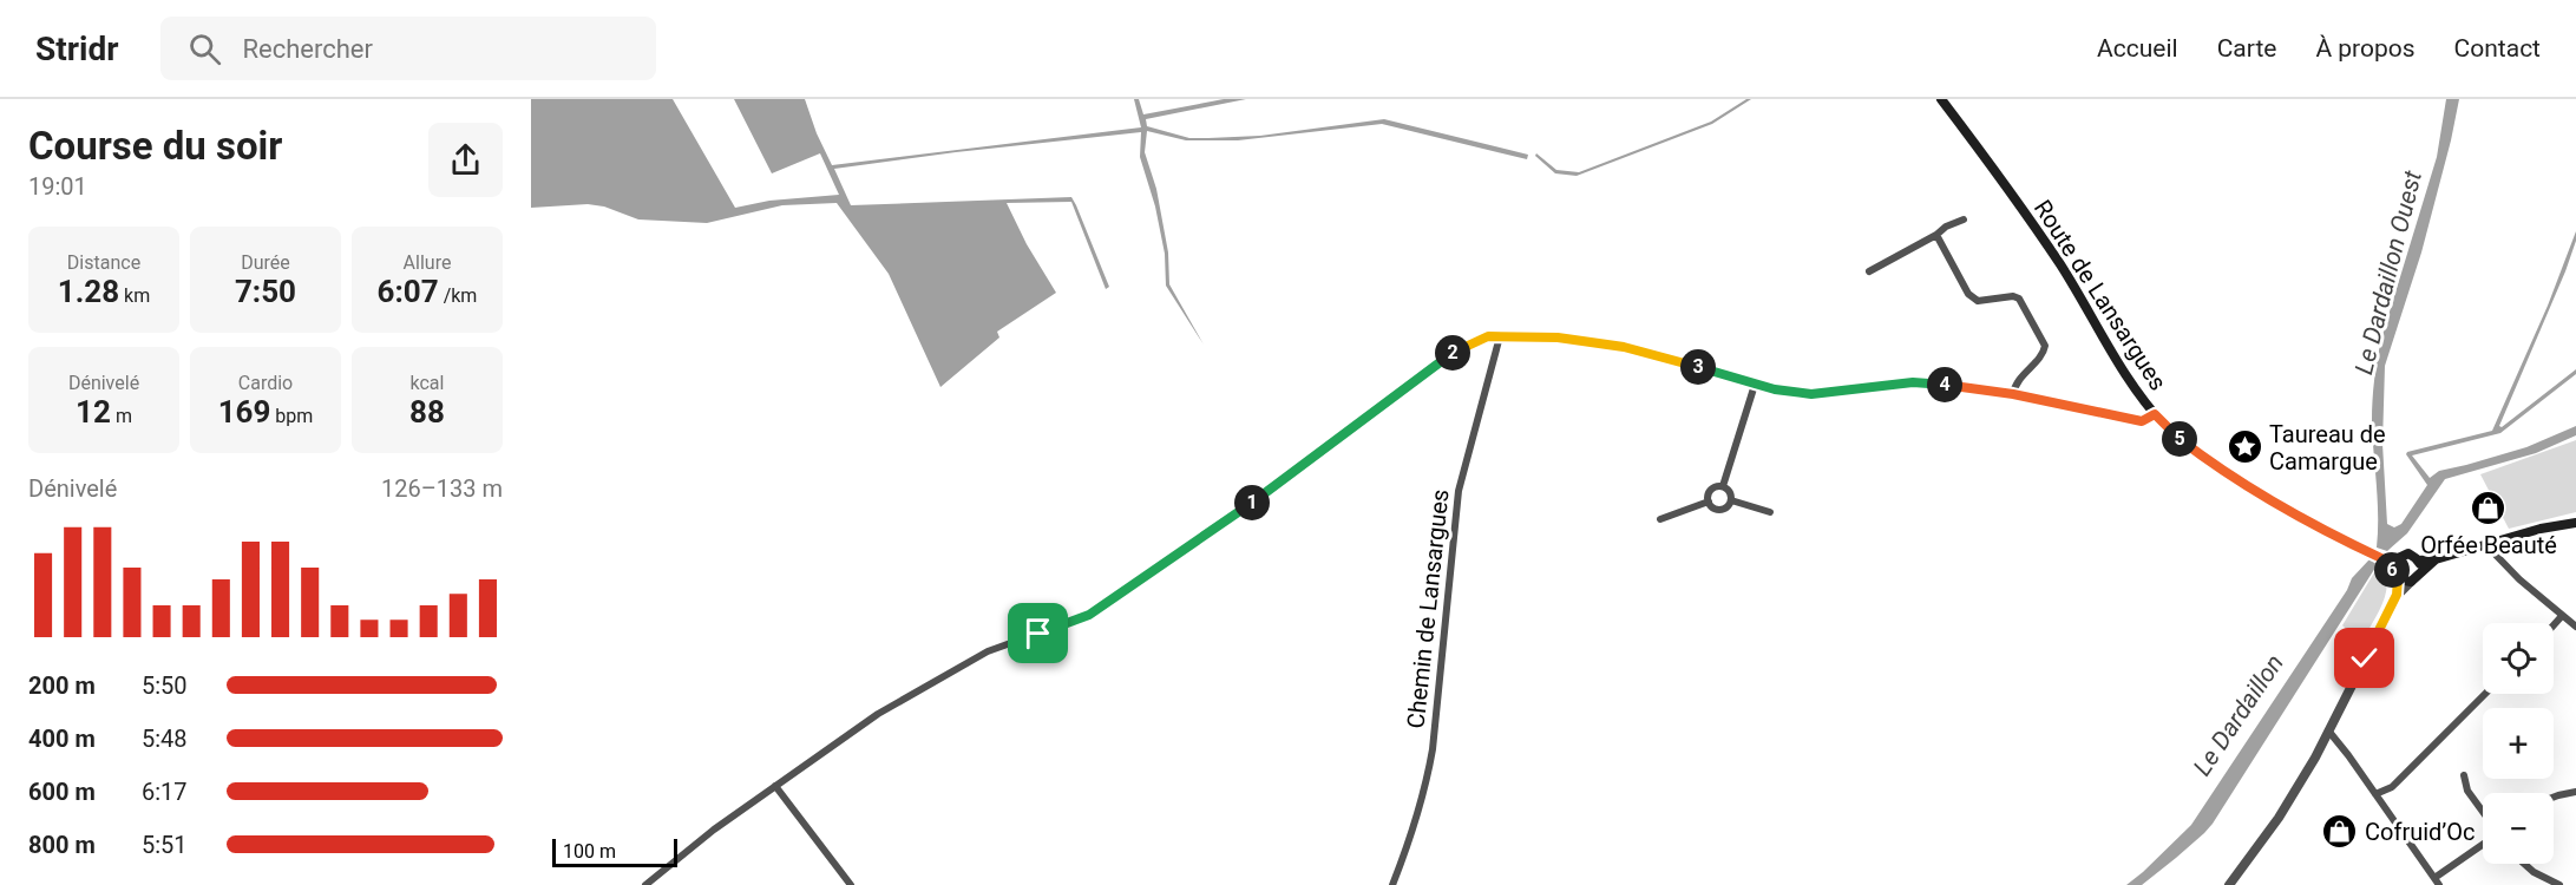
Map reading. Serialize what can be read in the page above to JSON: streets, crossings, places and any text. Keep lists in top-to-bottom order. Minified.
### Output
{"streets":{"main road":["Route de Lansargues"],"street":["Chemin de Lansargues"]},"water":["Le Dardaillon Ouest","Le Dardaillon"],"places":{"place":["Taureau de Camargue"],"shop":["Orfée Beauté","Cofruid’Oc"]},"scale_bar":"100 m","page":{"header":"Stridr","search":"Rechercher","nav":["Accueil","Carte","À propos","Contact"],"heading":["Course du soir","19:01"],"stats":[["Distance","1.28 km"],["Durée","7:50"],["Allure","6:07 /km"],["Dénivelé","12 m"],["Cardio","169 bpm"],["kcal","88"]],"pins":["2","3","4","5","1","6"],"chart":["Dénivelé","126–133 m"],"map_buttons":["+","−"],"list":[{"name":"200 m","note":"5:50"},{"name":"400 m","note":"5:48"},{"name":"600 m","note":"6:17"},{"name":"800 m","note":"5:51"}],"scale":"100 m"}}
